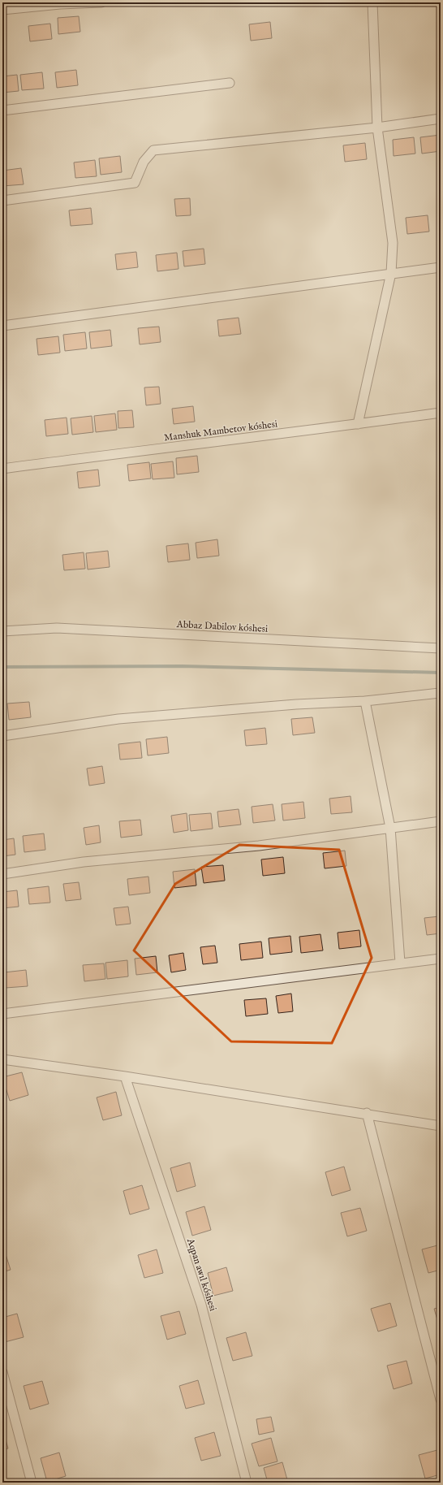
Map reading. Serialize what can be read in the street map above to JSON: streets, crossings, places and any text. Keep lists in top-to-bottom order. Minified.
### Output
{"streets":{"street":["Manshuk Mambetov kóshesi","Abbaz Dabilov kóshesi","Aqpan awıl kóshesi"]}}
